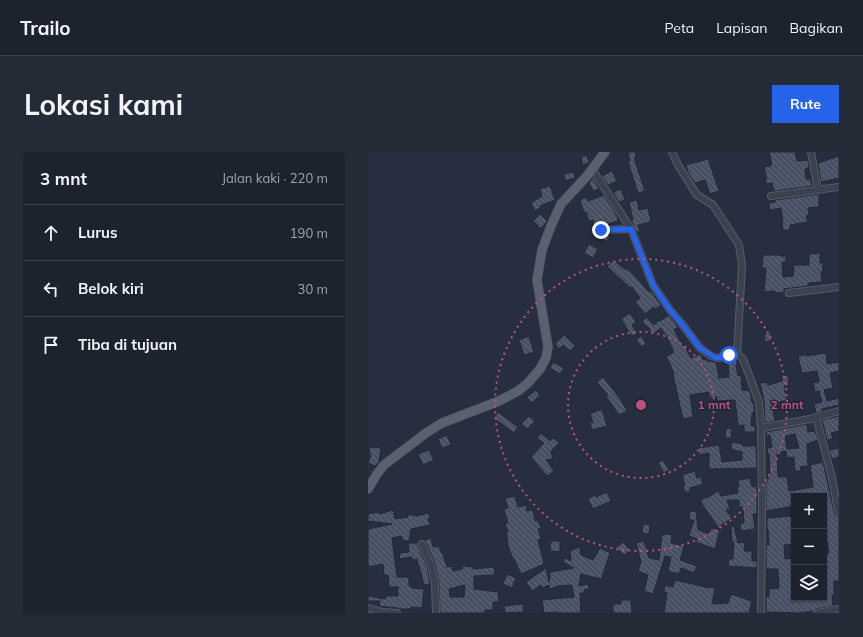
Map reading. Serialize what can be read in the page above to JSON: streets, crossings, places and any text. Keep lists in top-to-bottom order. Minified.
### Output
{"page":{"header":"Trailo","nav":["Peta","Lapisan","Bagikan"],"buttons":"Rute","title":"Lokasi kami","heading":["3 mnt","Jalan kaki · 220 m"],"list":[["Lurus","190 m"],["Belok kiri","30 m"],"Tiba di tujuan"],"map_buttons":["+","−"]},"rings":["1 mnt","2 mnt"]}
